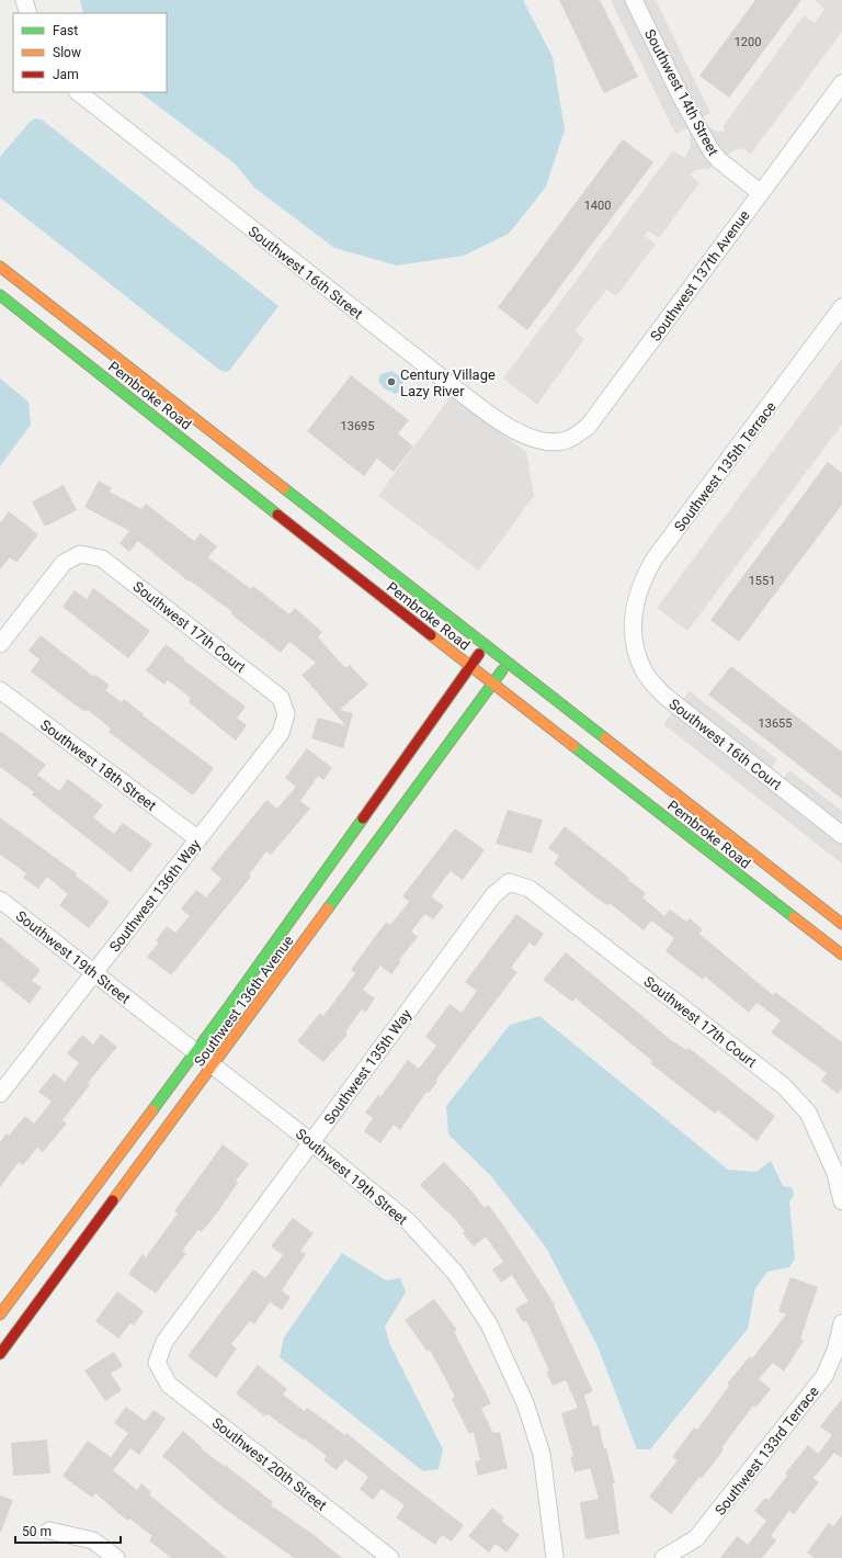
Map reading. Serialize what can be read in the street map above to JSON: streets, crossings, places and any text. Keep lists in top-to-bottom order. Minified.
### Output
{"streets":{"main road":["Pembroke Road","Southwest 136th Avenue"],"street":["Southwest 14th Street","Southwest 16th Street","Southwest 137th Avenue","Southwest 135th Terrace","Southwest 17th Court","Southwest 16th Court","Southwest 18th Street","Southwest 136th Way","Southwest 19th Street","Southwest 135th Way","Southwest 133rd Terrace","Southwest 20th Street"]},"crossings":[["Southwest 14th Street","Southwest 137th Avenue"],["Southwest 16th Street","Southwest 137th Avenue"],["Pembroke Road","Southwest 136th Avenue"],["Southwest 135th Terrace","Southwest 16th Court"],["Southwest 17th Court","Southwest 136th Way"],["Southwest 17th Court","Southwest 135th Way"],["Southwest 18th Street","Southwest 136th Way"],["Southwest 136th Way","Southwest 19th Street"],["Southwest 19th Street","Southwest 136th Avenue"],["Southwest 19th Street","Southwest 135th Way"],["Southwest 135th Way","Southwest 20th Street"]],"places":["Century Village Lazy River"],"house_numbers":["1200","1400","13695","1551","13655"],"legend":["Fast","Slow","Jam"],"scale_bar":"50 m"}
